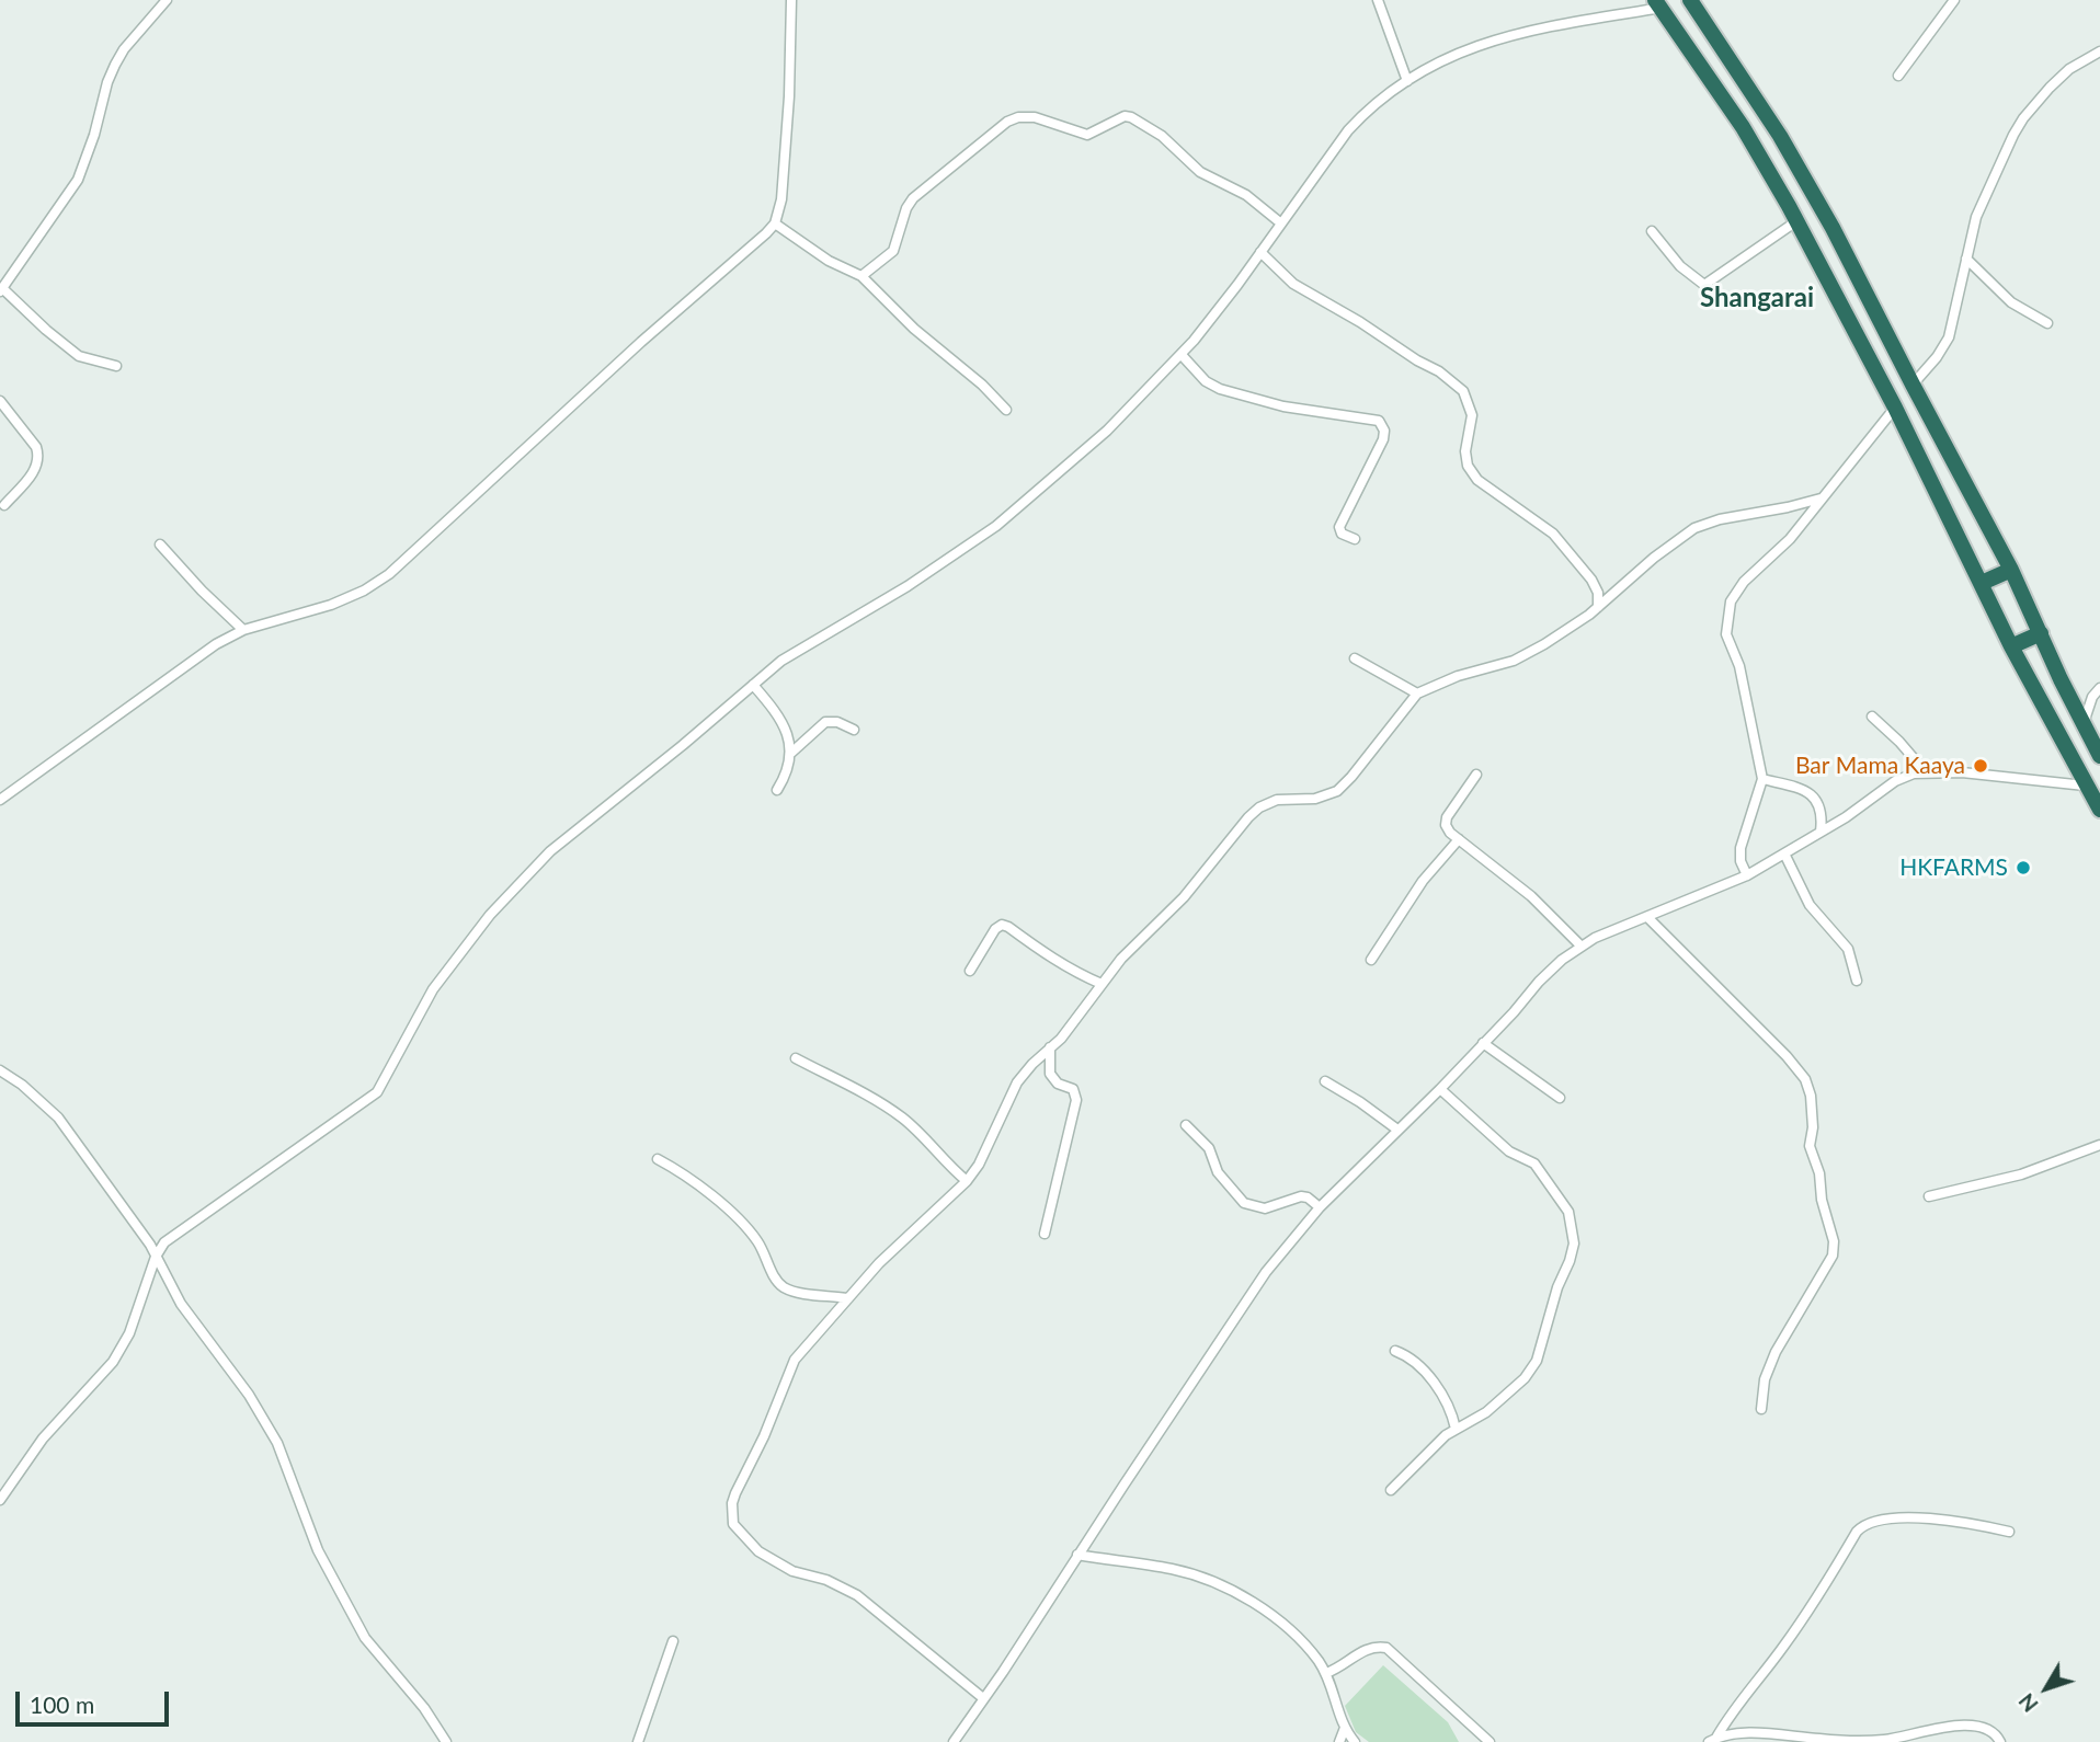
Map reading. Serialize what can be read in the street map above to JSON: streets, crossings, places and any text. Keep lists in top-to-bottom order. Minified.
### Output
{"districts":["Shangarai"],"places":["Bar Mama Kaaya","HKFARMS"],"scale_bar":"100 m","north":"bottom left"}
